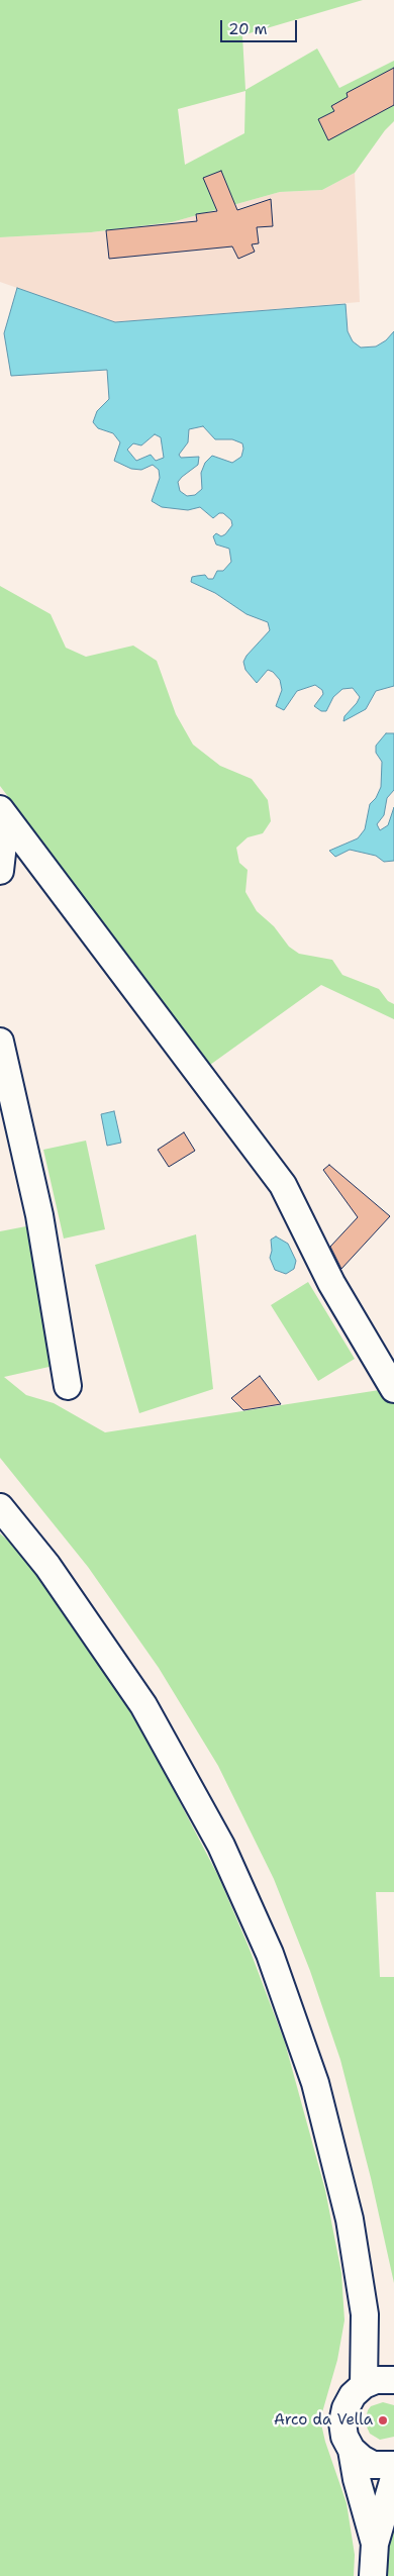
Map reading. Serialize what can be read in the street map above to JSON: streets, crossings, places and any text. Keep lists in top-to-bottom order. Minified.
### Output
{"places":["Arco da Vella"],"scale_bar":"20 m"}
